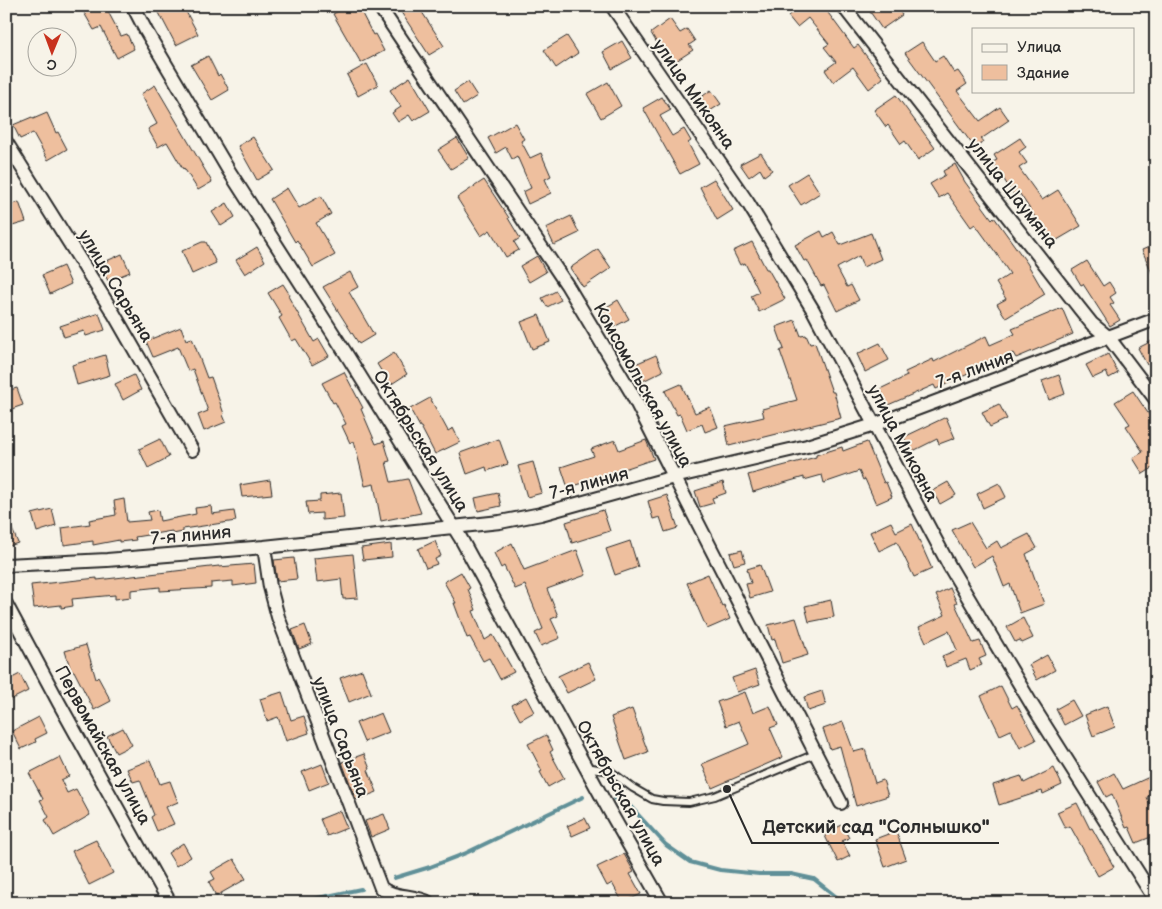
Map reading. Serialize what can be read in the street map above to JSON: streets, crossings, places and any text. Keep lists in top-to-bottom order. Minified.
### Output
{"streets":{"street":["улица Микояна","улица Шаумяна","улица Сарьяна","7-я линия","Комсомольская улица","Октябрьская улица","Первомайская улица"]},"crossings":[["улица Микояна","7-я линия"],["улица Шаумяна","7-я линия"],["улица Сарьяна","7-я линия"],["7-я линия","Комсомольская улица"],["7-я линия","Октябрьская улица"]],"places":["Детский сад \"Солнышко\""],"legend":["Улица","Здание"],"north":"bottom"}
